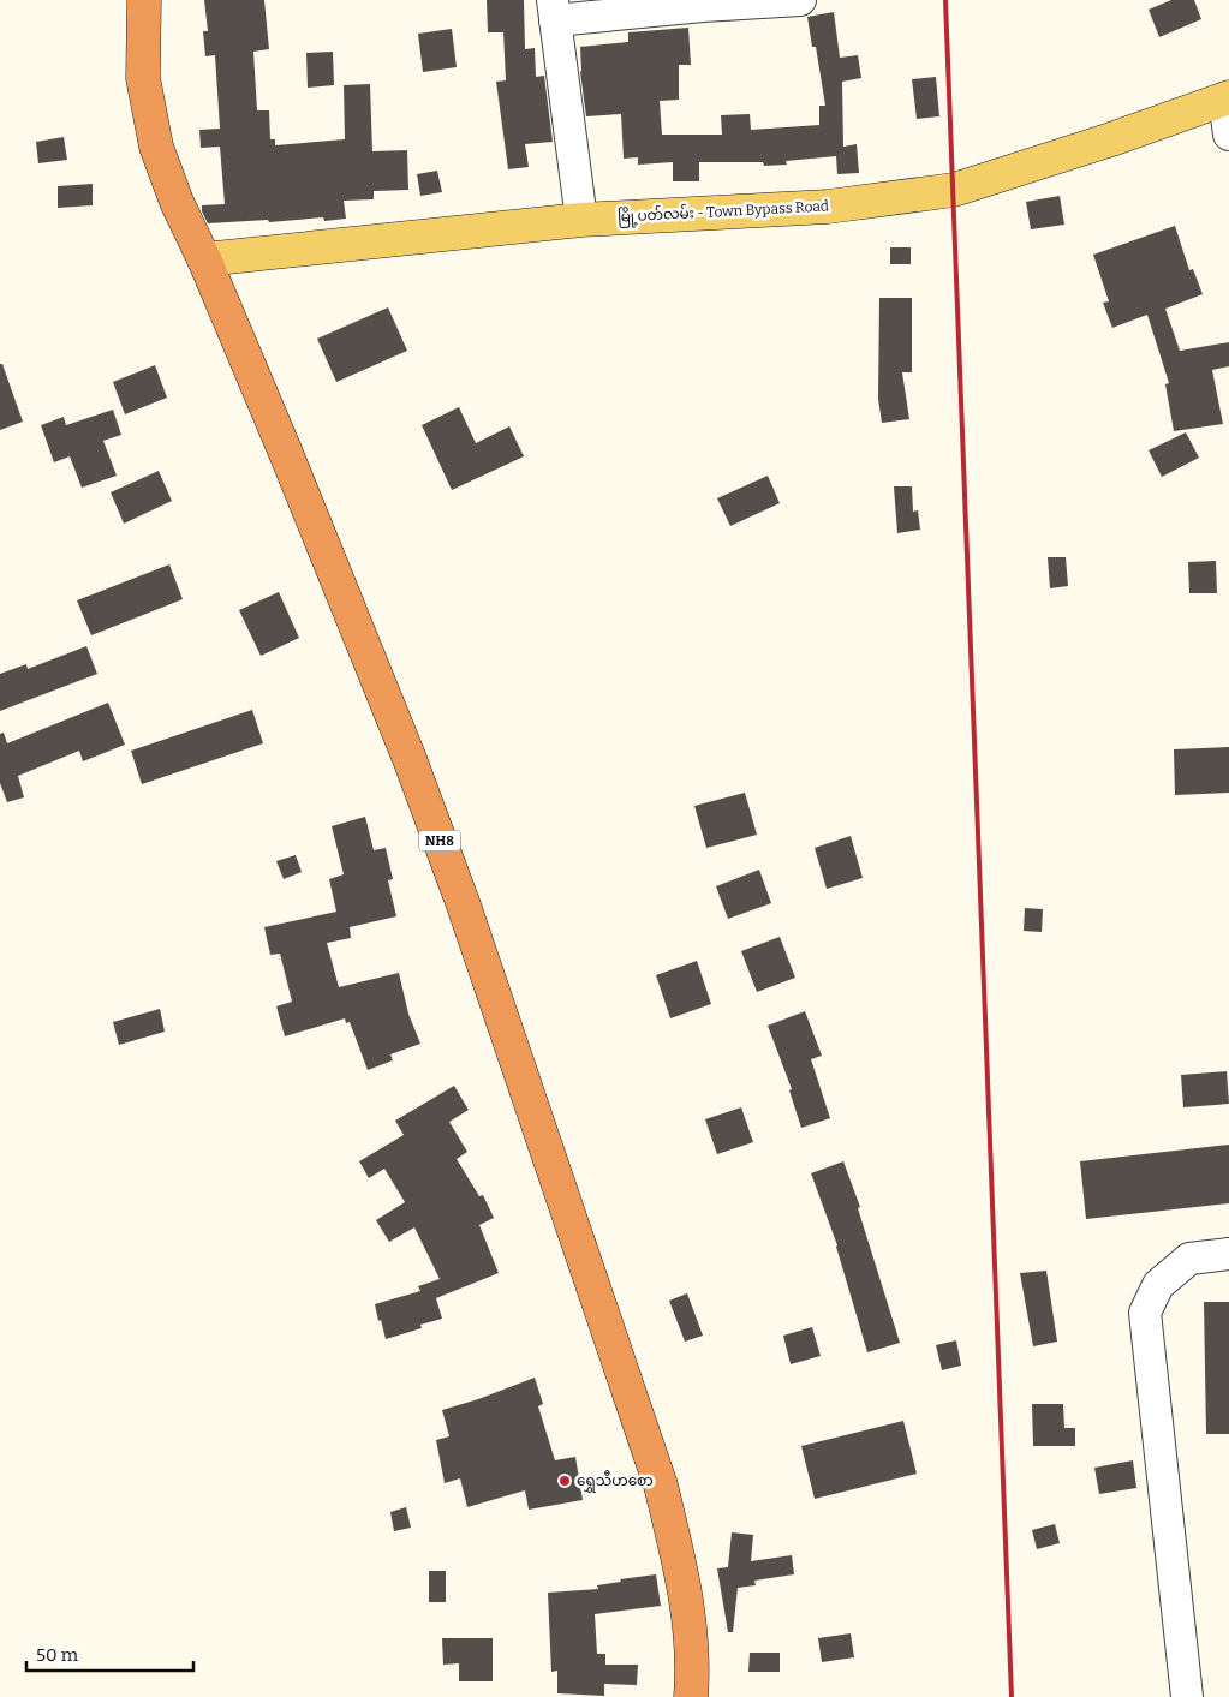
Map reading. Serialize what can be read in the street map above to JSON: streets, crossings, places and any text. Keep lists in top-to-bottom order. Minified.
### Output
{"streets":{"highway":["NH8"],"main road":["မြို့ပတ်လမ်း - Town Bypass Road"]},"crossings":[["မြို့ပတ်လမ်း - Town Bypass Road","NH8"]],"places":["ရွှေသီဟစော"],"scale_bar":"50 m"}
